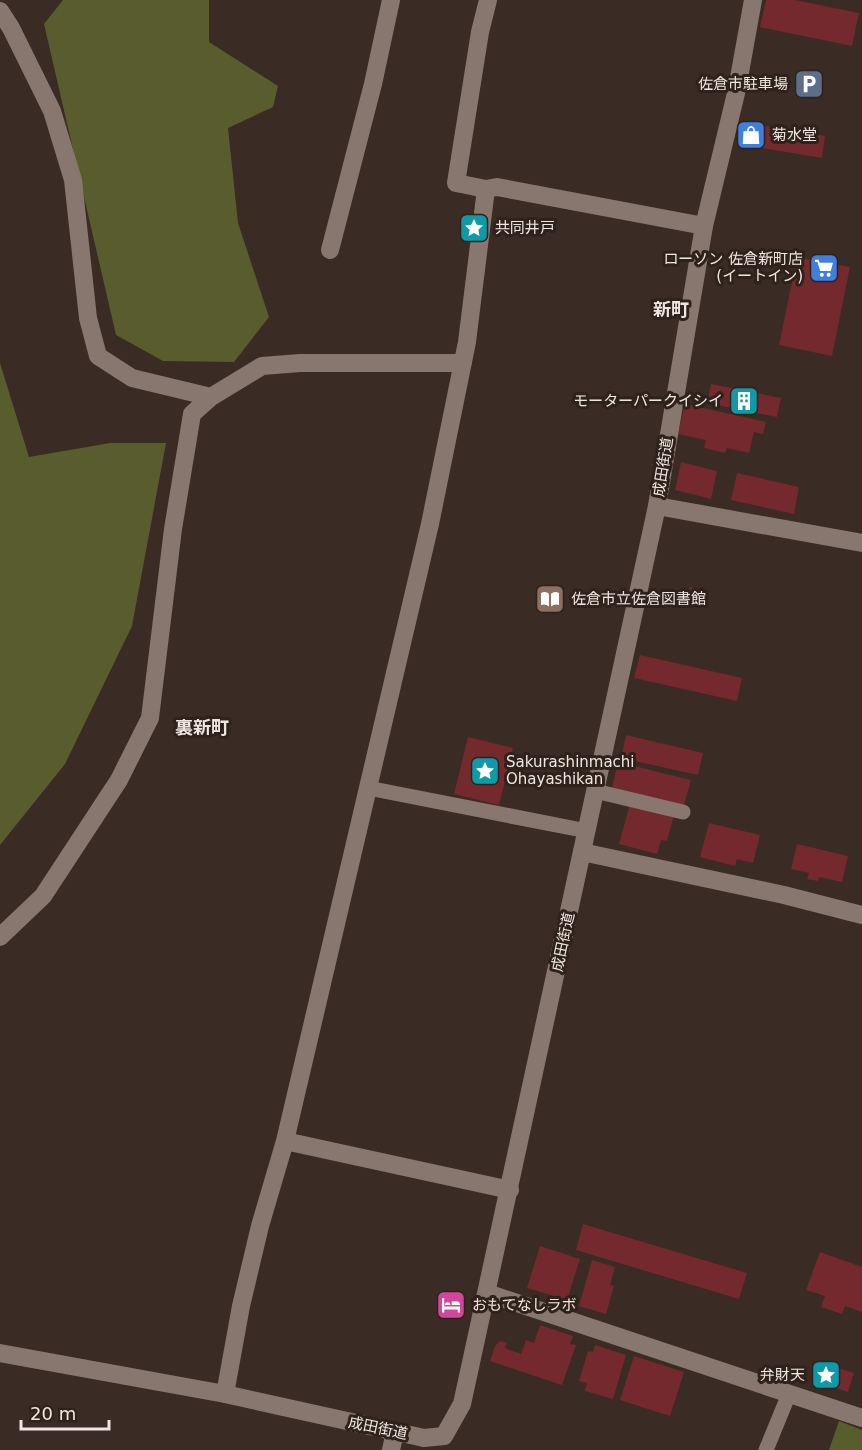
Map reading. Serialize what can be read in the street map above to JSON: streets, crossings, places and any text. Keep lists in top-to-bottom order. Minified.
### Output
{"streets":{"street":["成田街道"]},"districts":["新町","裏新町"],"places":{"parking":["佐倉市駐車場"],"shop":["菊水堂"],"place":["共同井戸","Sakurashinmachi Ohayashikan","弁財天"],"supermarket":["ローソン 佐倉新町店 (イートイン)"],"building":["モーターパークイシイ"],"library":["佐倉市立佐倉図書館"],"hotel":["おもてなしラボ"]},"scale_bar":"20 m"}
